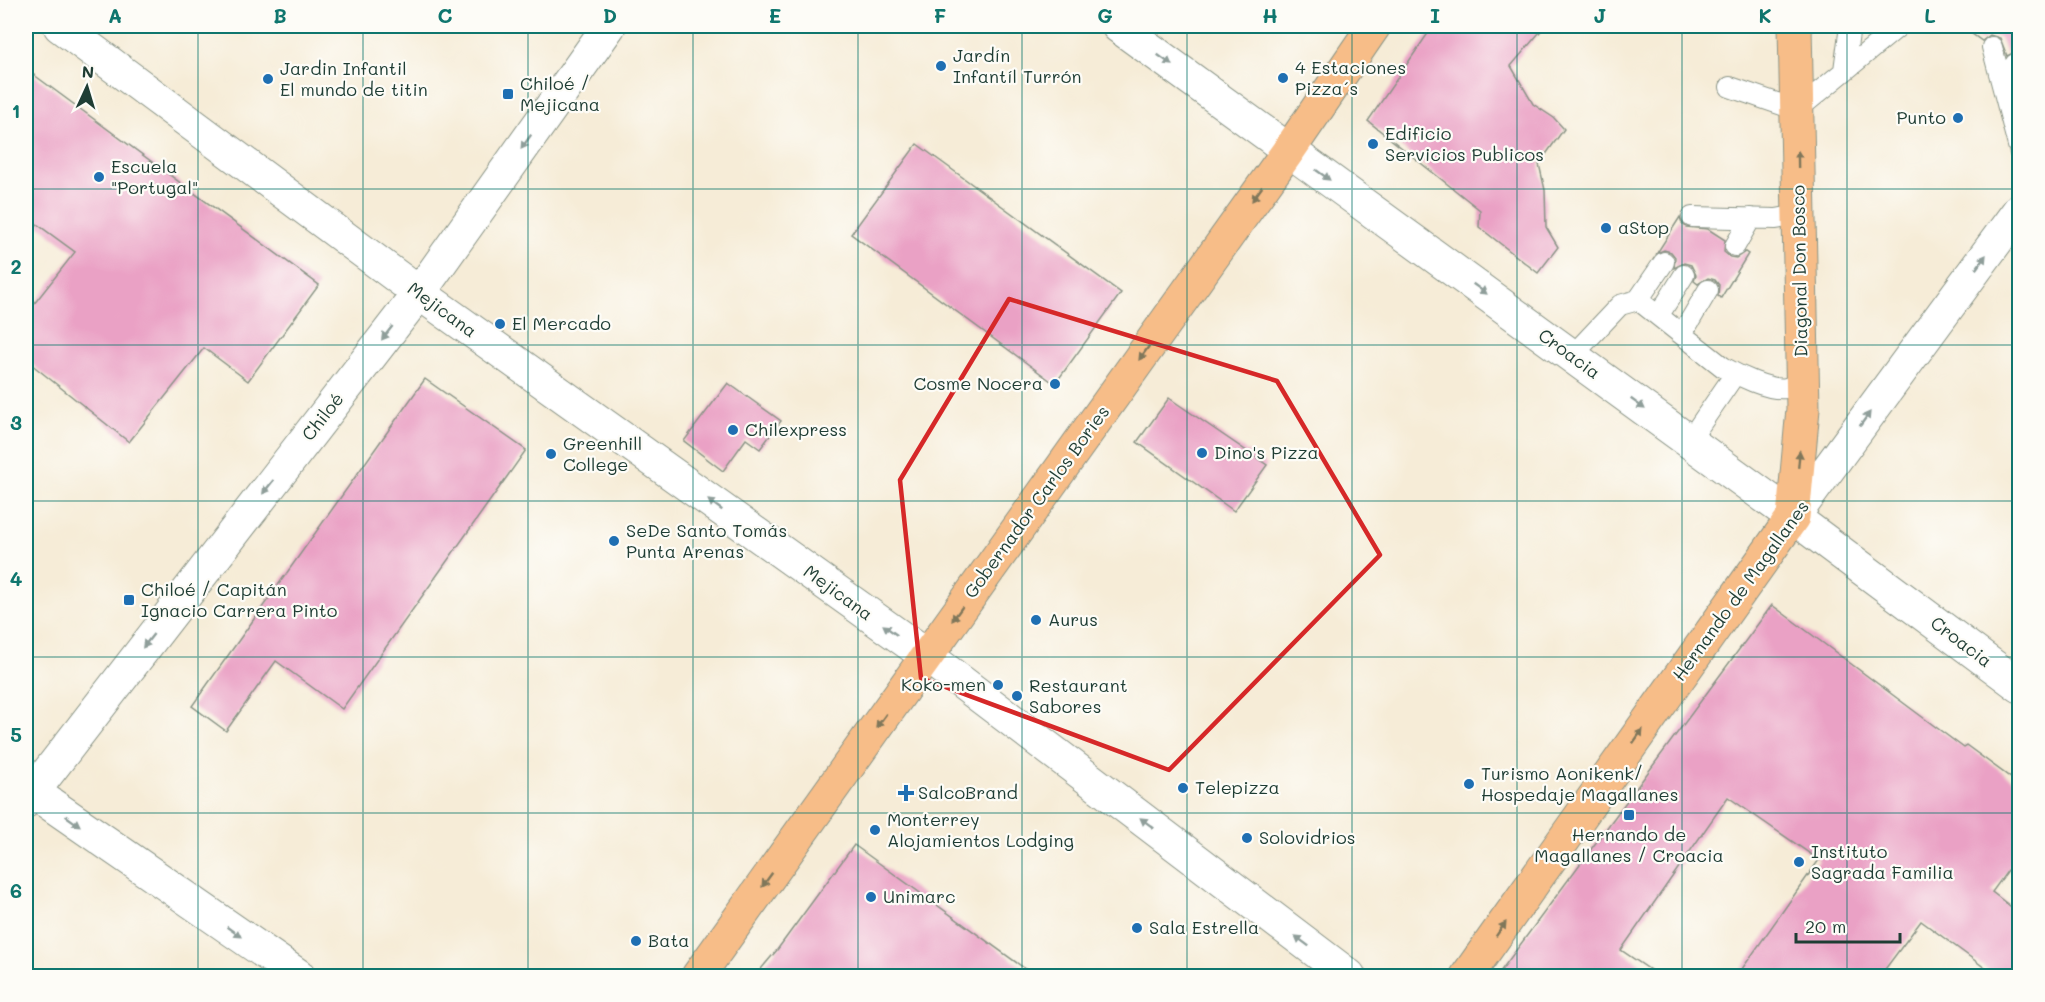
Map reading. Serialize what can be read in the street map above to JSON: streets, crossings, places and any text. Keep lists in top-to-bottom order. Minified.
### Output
{"streets":{"main road":["Diagonal Don Bosco","Gobernador Carlos Bories","Hernando de Magallanes"],"street":["Mejicana","Croacia","Chiloé"]},"crossings":[["Diagonal Don Bosco","Croacia"],["Diagonal Don Bosco","Hernando de Magallanes"],["Mejicana","Chiloé"],["Mejicana","Gobernador Carlos Bories"],["Croacia","Gobernador Carlos Bories"],["Croacia","Hernando de Magallanes"]],"one_way":["Diagonal Don Bosco","Mejicana","Croacia","Chiloé","Gobernador Carlos Bories","Hernando de Magallanes"],"places":{"other":["Jardín Infantíl Turrón","4 Estaciones Pizza´s","Jardin Infantil El mundo de titin","Punto","Edificio Servicios Publicos","Escuela \"Portugal\"","aStop","El Mercado","Cosme Nocera","Chilexpress","Dino's Pizza","Greenhill College","SeDe Santo Tomás Punta Arenas","Aurus","Koko-men","Restaurant Sabores","Turismo Aonikenk/ Hospedaje Magallanes","Telepizza","Monterrey Alojamientos Lodging","Solovidrios","Instituto Sagrada Familia","Unimarc","Sala Estrella","Bata"],"transit":["Chiloé / Mejicana","Chiloé / Capitán Ignacio Carrera Pinto","Hernando de Magallanes / Croacia"],"health":["SalcoBrand"]},"scale_bar":"20 m","north":"top","grid":{"columns":["A","B","C","D","E","F","G","H","I","J","K","L"],"rows":["1","2","3","4","5","6"]}}
